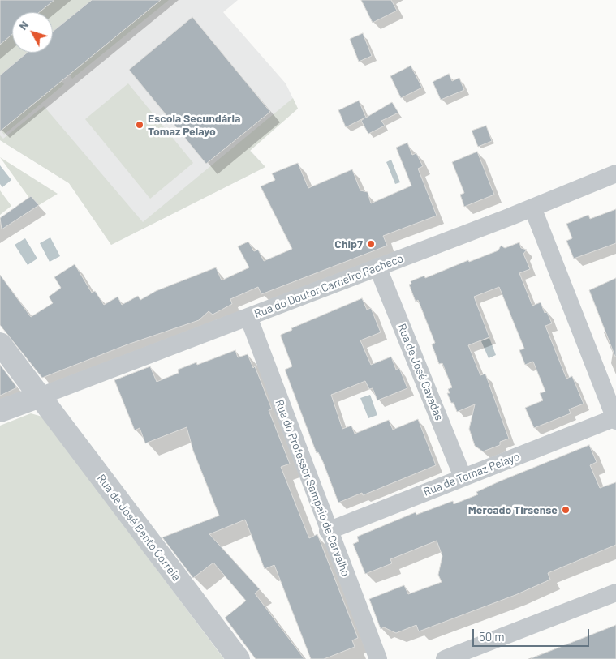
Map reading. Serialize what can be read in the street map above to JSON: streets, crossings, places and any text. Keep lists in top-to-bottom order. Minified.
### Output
{"streets":{"street":["Rua do Doutor Carneiro Pacheco","Rua de José Cavadas","Rua de Tomaz Pelayo","Rua do Professor Sampaio de Carvalho","Rua de José Bento Correia"]},"crossings":[["Rua do Doutor Carneiro Pacheco","Rua de José Cavadas"],["Rua do Doutor Carneiro Pacheco","Rua do Professor Sampaio de Carvalho"],["Rua do Doutor Carneiro Pacheco","Rua de José Bento Correia"],["Rua de José Cavadas","Rua de Tomaz Pelayo"],["Rua de Tomaz Pelayo","Rua do Professor Sampaio de Carvalho"]],"places":["Escola Secundária Tomaz Pelayo","Chip7","Mercado Tirsense"],"scale_bar":"50 m","north":"top left"}
